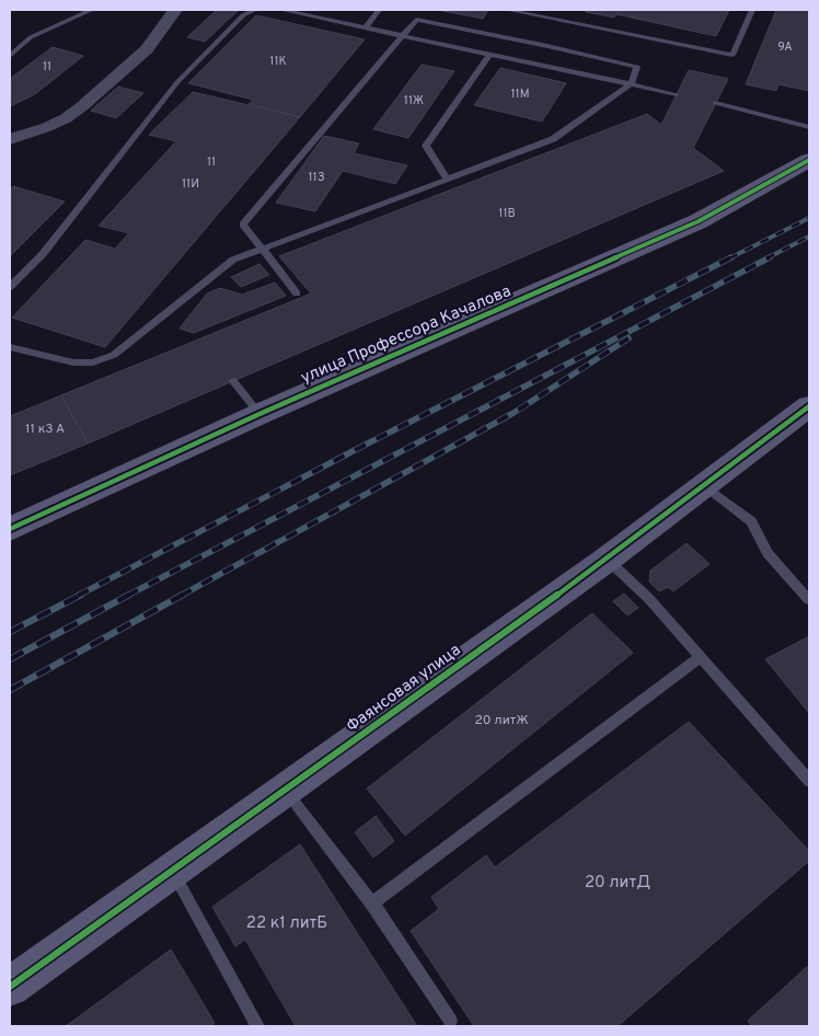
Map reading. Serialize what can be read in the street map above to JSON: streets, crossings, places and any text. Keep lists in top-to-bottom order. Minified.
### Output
{"streets":{"street":["улица Профессора Качалова","Фаянсовая улица"]},"house_numbers":["9А","11К","11","11М","11Ж","11","11З","11И","11В","11 к3 А","20 литЖ","20 литД","22 к1 литБ"]}
